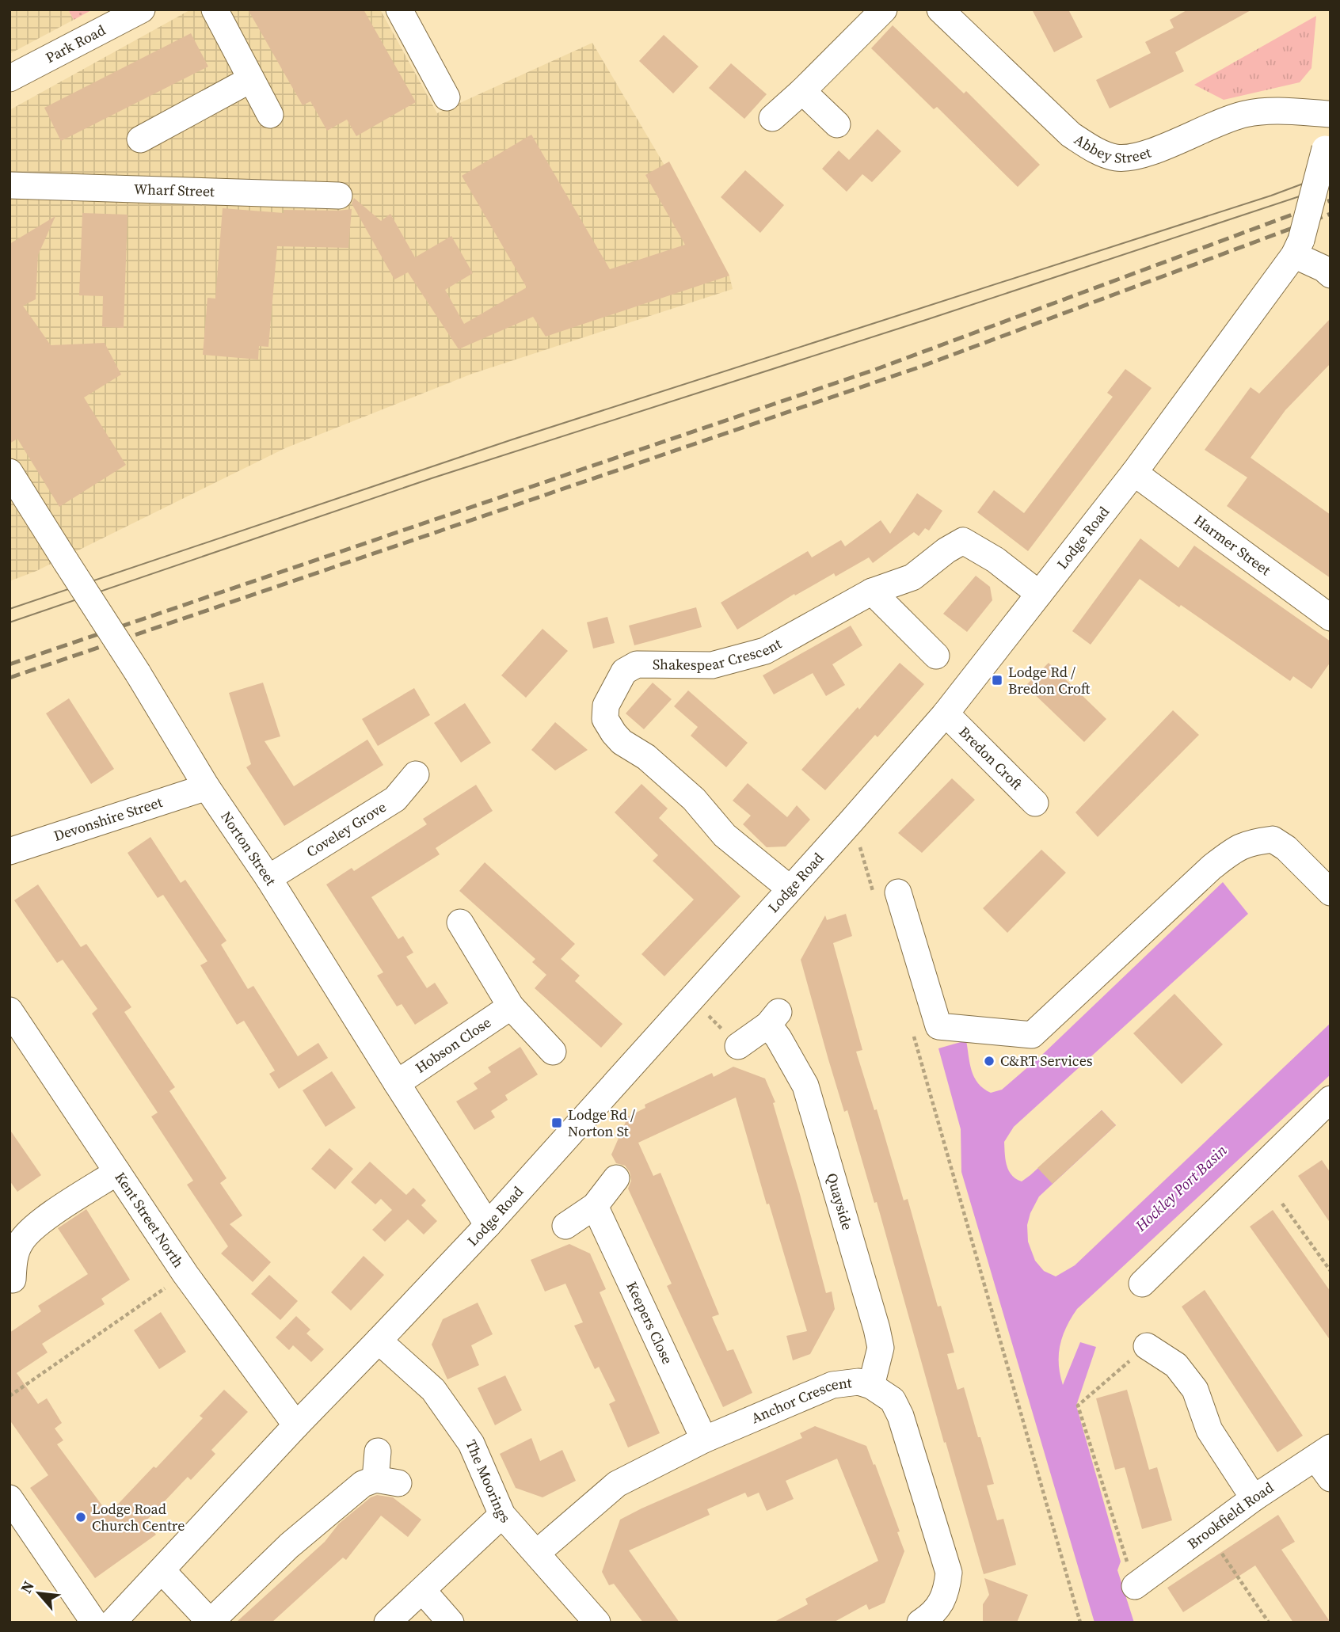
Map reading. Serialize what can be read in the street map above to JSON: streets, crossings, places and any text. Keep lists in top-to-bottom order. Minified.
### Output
{"streets":{"street":["Park Road","Abbey Street","Wharf Street","Lodge Road","Harmer Street","Shakespear Crescent","Bredon Croft","Devonshire Street","Coveley Grove","Norton Street","Hobson Close","Quayside","Kent Street North","Keepers Close","Anchor Crescent","The Moorings","Brookfield Road"]},"crossings":[["Lodge Road","Harmer Street"],["Lodge Road","Shakespear Crescent"],["Lodge Road","Bredon Croft"],["Lodge Road","Norton Street"],["Lodge Road","Kent Street North"],["Lodge Road","The Moorings"],["Devonshire Street","Norton Street"],["Coveley Grove","Norton Street"],["Norton Street","Hobson Close"],["Quayside","Anchor Crescent"],["Keepers Close","Anchor Crescent"],["Anchor Crescent","The Moorings"]],"water":["Hockley Port Basin"],"places":{"transit":["Lodge Rd / Bredon Croft","Lodge Rd / Norton St"],"other":["C&RT Services","Lodge Road Church Centre"]},"north":"top left"}
